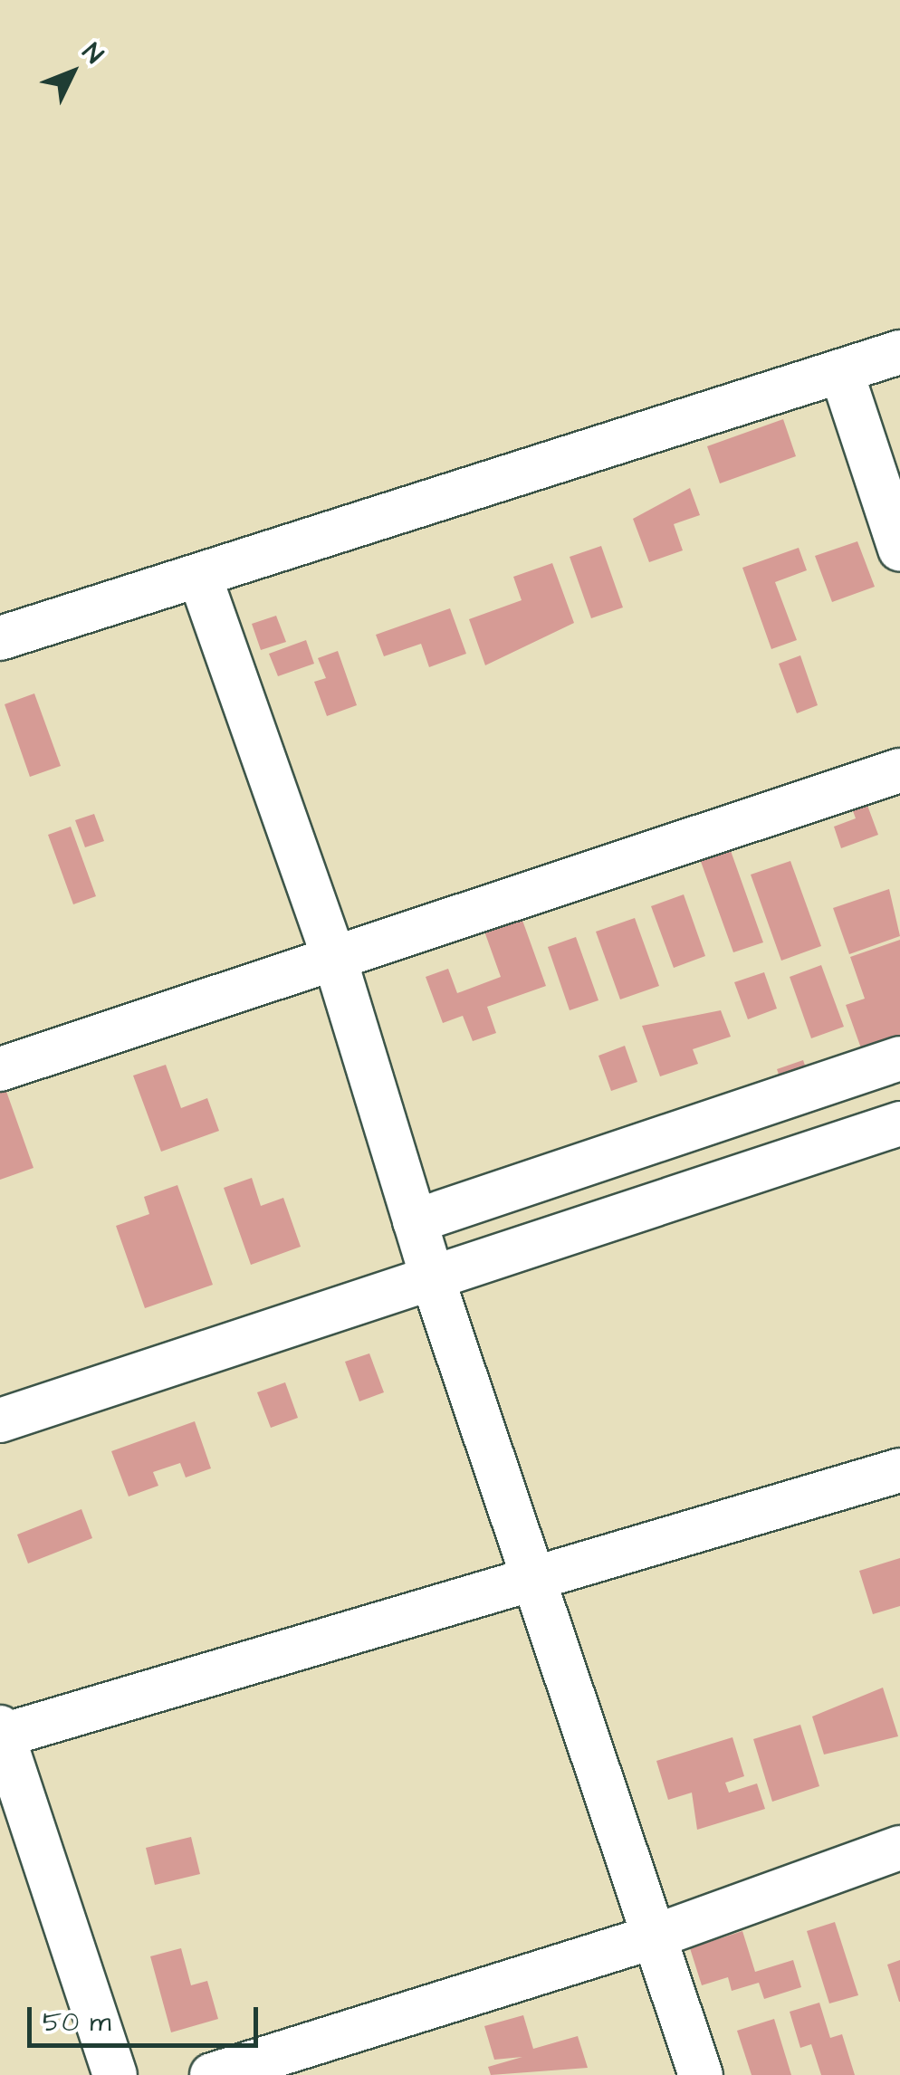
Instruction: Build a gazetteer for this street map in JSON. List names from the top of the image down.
{
  "scale_bar": "50 m",
  "north": "top right"
}
